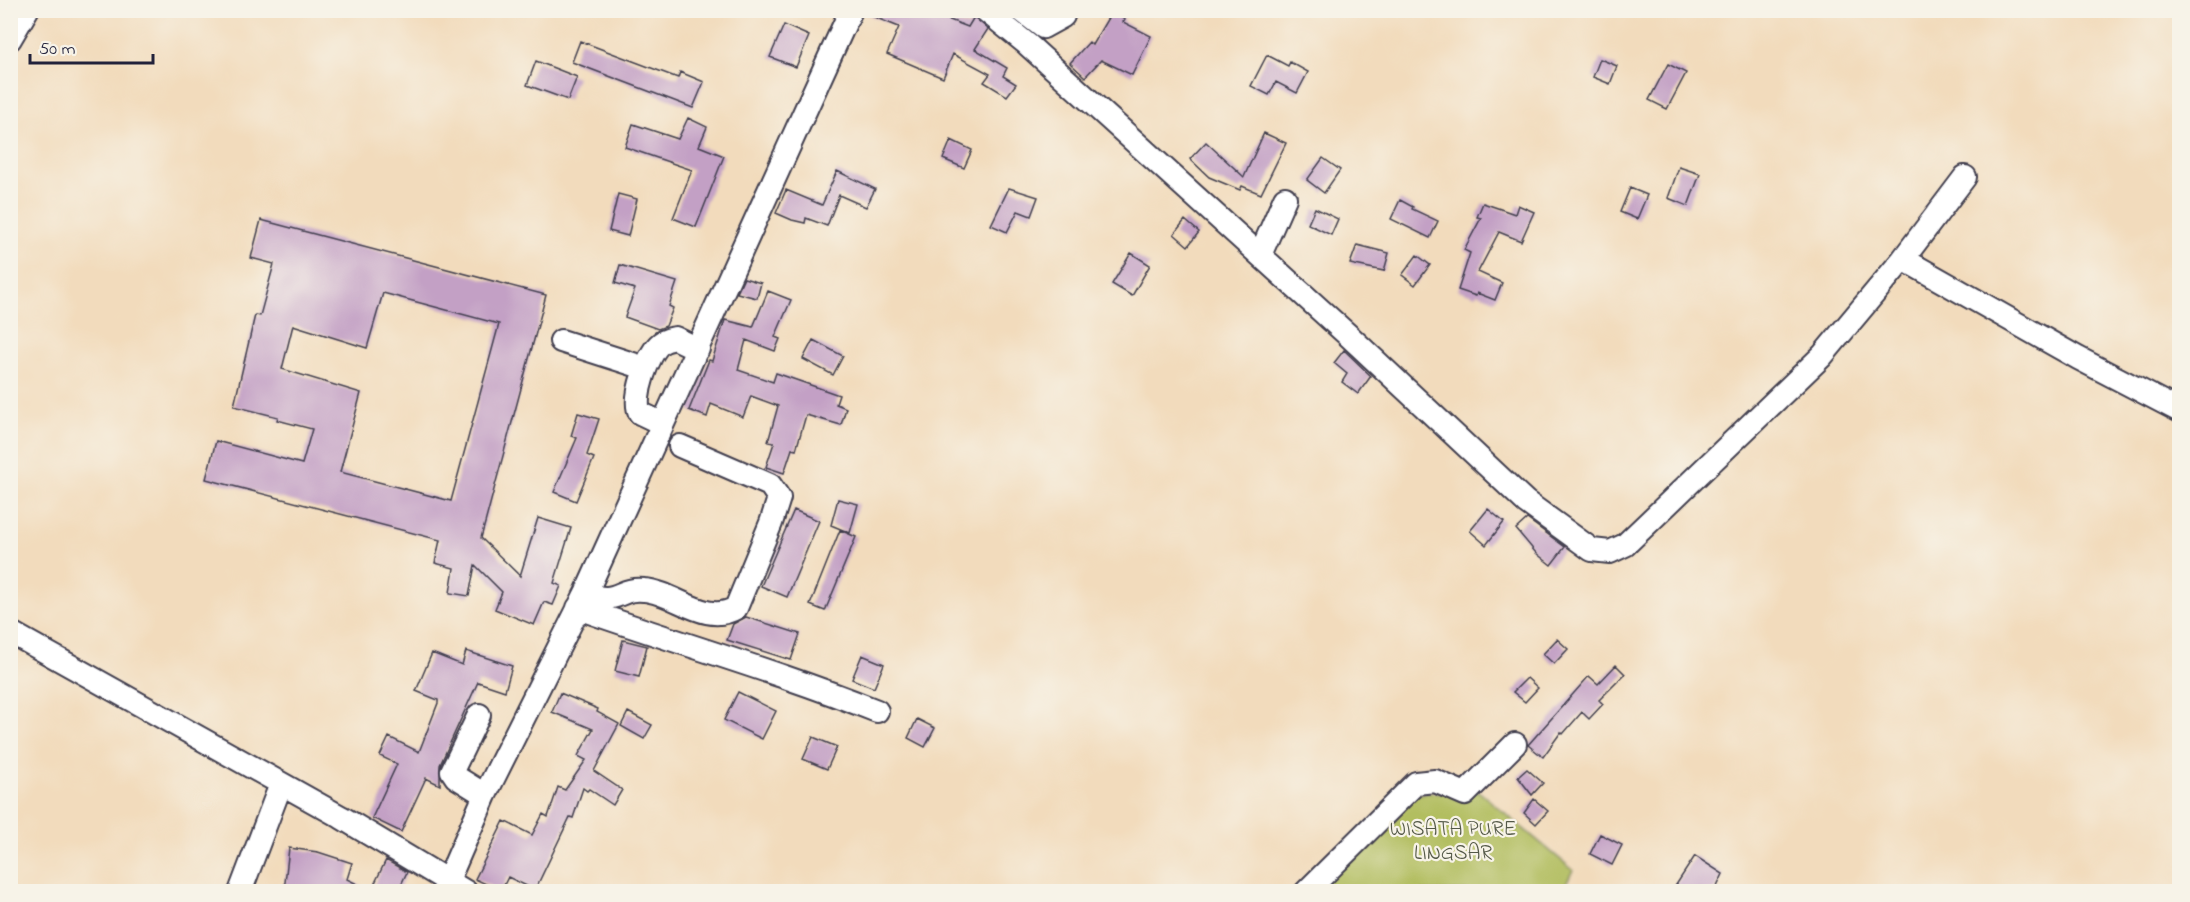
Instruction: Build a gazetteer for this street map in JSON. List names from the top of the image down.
{
  "parks": ["WISATA PURE LINGSAR"],
  "scale_bar": "50 m"
}
